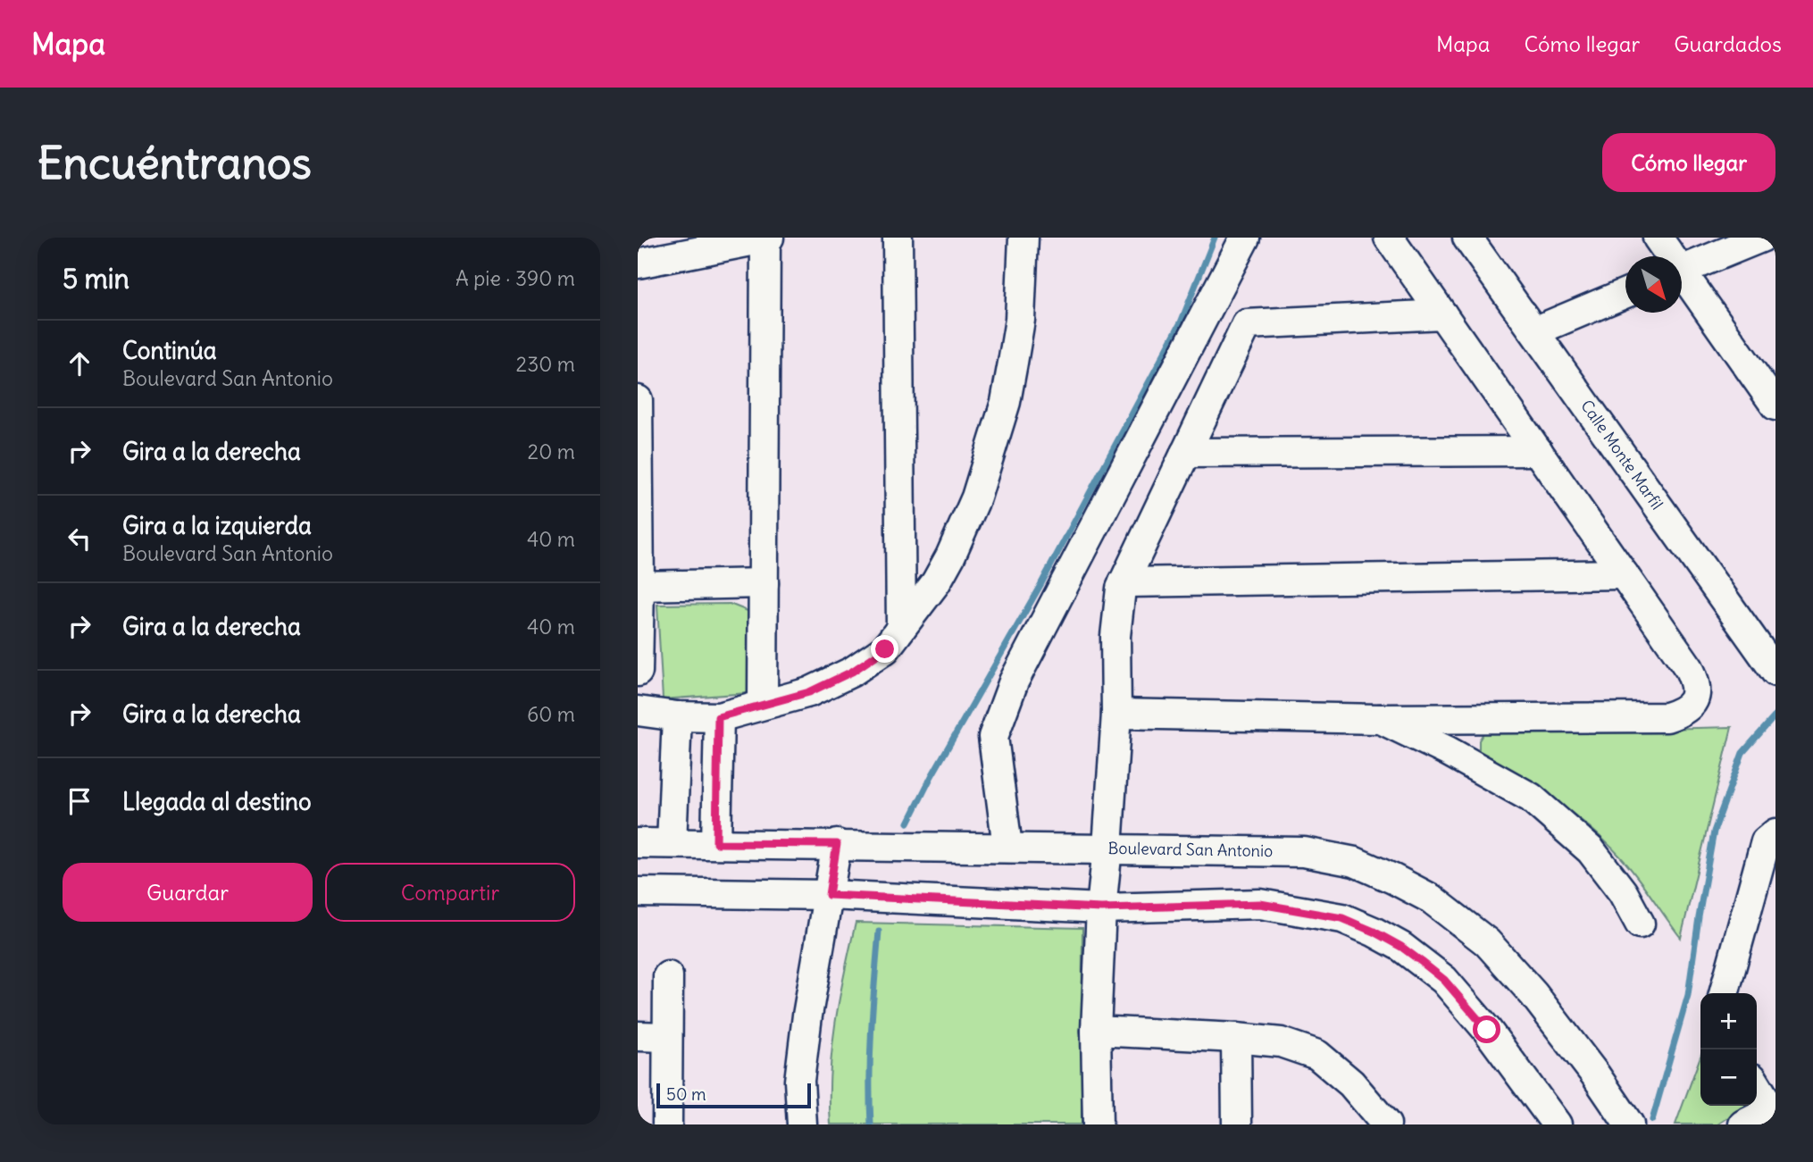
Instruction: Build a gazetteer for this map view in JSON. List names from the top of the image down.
{
  "streets": {
    "street": ["Calle Monte Marfil", "Boulevard San Antonio"]
  },
  "scale_bar": "50 m",
  "north": "bottom right",
  "page": {
    "header": "Mapa",
    "nav": ["Mapa", "Cómo llegar", "Guardados"],
    "buttons": [
      "Cómo llegar",
      ["Guardar", "Compartir"]
    ],
    "title": "Encuéntranos",
    "heading": ["5 min", "A pie · 390 m"],
    "list": [
      ["Continúa", "Boulevard San Antonio", "230 m"],
      ["Gira a la derecha", "20 m"],
      ["Gira a la izquierda", "Boulevard San Antonio", "40 m"],
      ["Gira a la derecha", "40 m"],
      ["Gira a la derecha", "60 m"],
      "Llegada al destino"
    ],
    "map_buttons": ["+", "−"],
    "scale": "50 m"
  }
}
